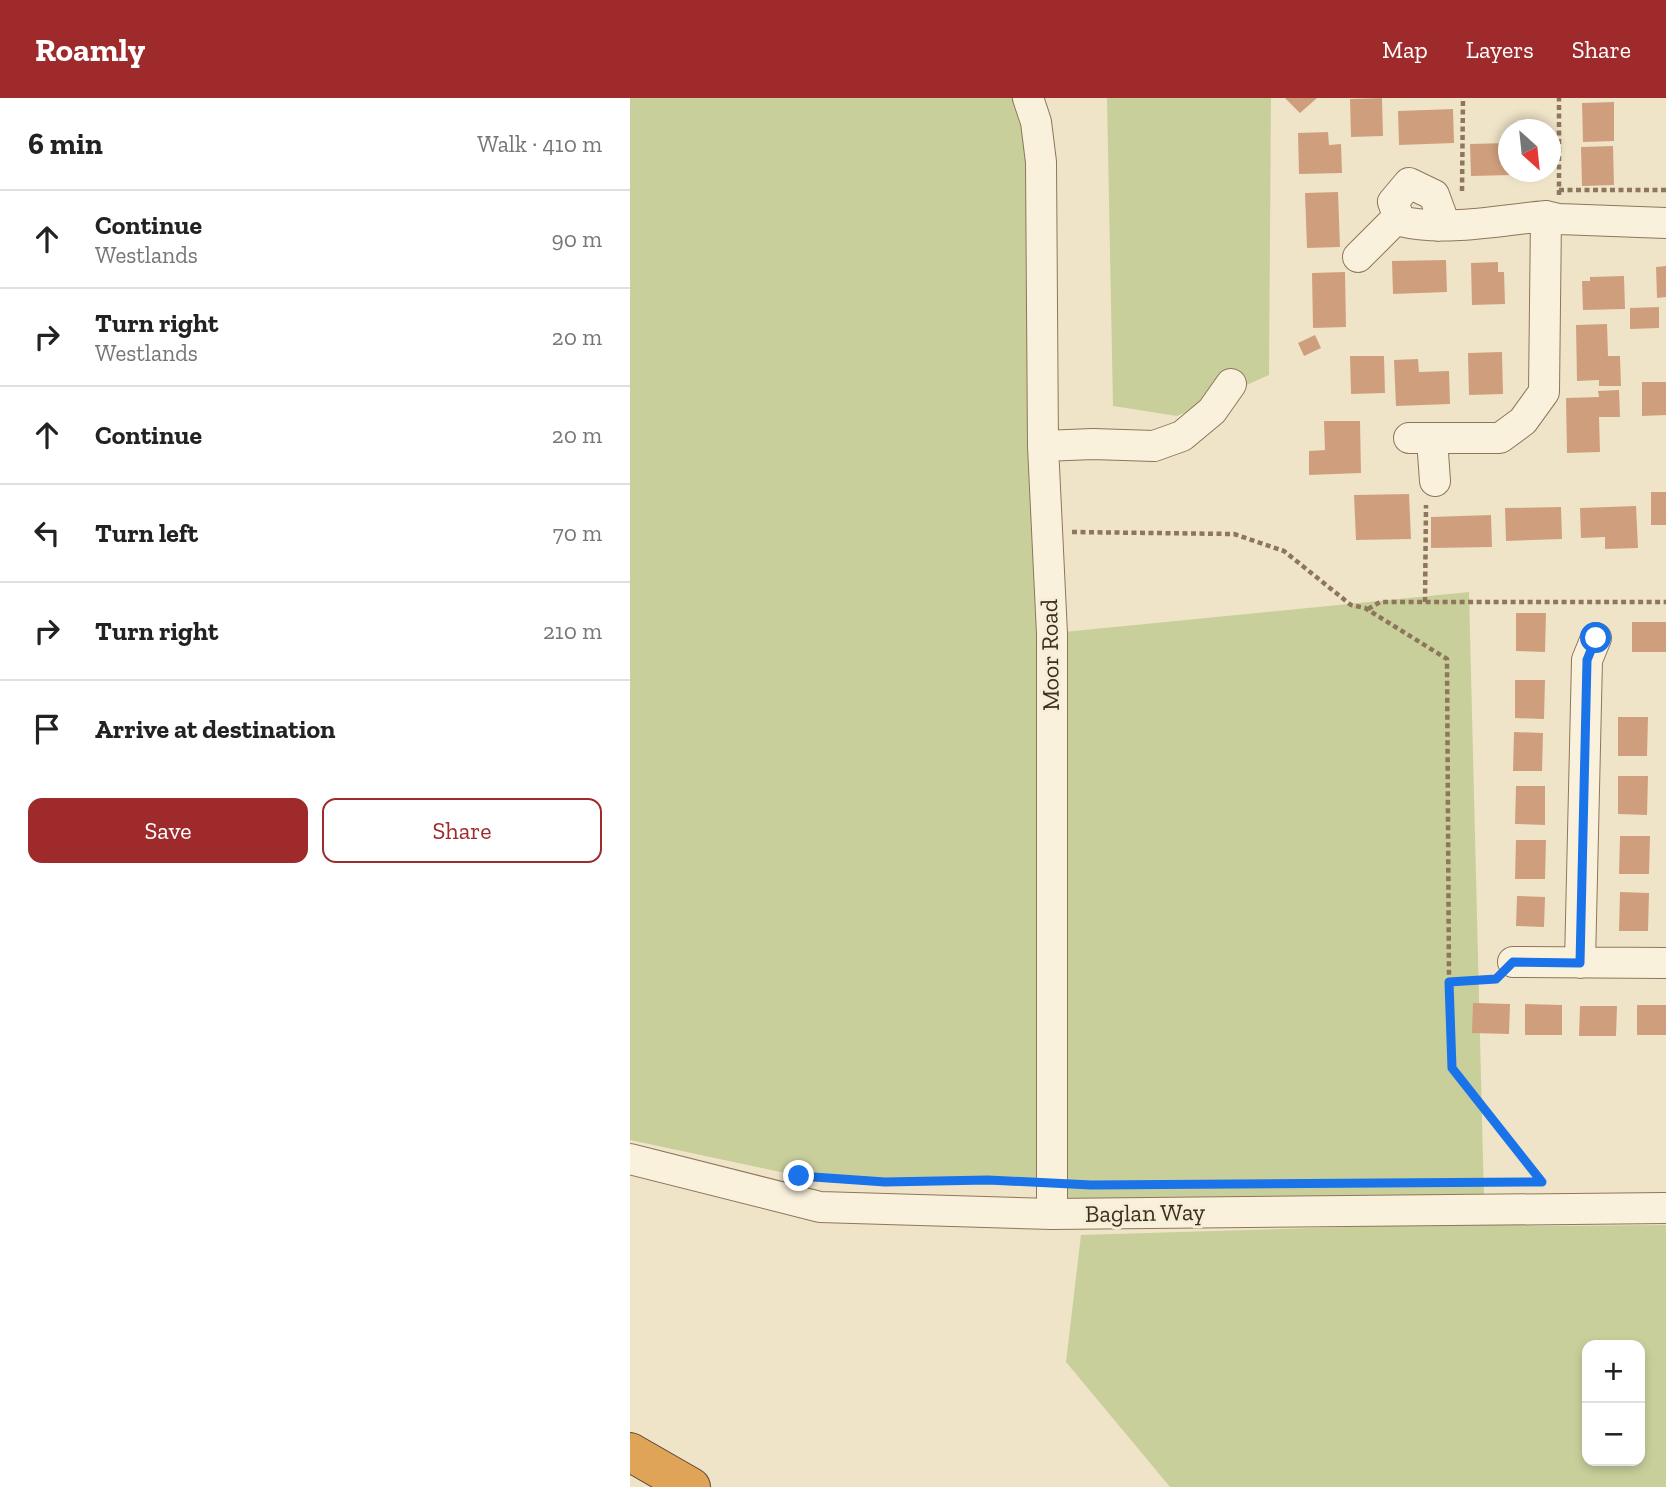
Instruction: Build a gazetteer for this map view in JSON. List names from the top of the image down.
{
  "streets": {
    "street": ["Moor Road", "Baglan Way"]
  },
  "crossings": [
    ["Moor Road", "Baglan Way"]
  ],
  "north": "bottom right",
  "page": {
    "header": "Roamly",
    "nav": ["Map", "Layers", "Share"],
    "heading": ["6 min", "Walk · 410 m"],
    "list": [
      ["Continue", "Westlands", "90 m"],
      ["Turn right", "Westlands", "20 m"],
      ["Continue", "20 m"],
      ["Turn left", "70 m"],
      ["Turn right", "210 m"],
      "Arrive at destination"
    ],
    "buttons": ["Save", "Share"],
    "map_buttons": ["+", "−"]
  }
}
